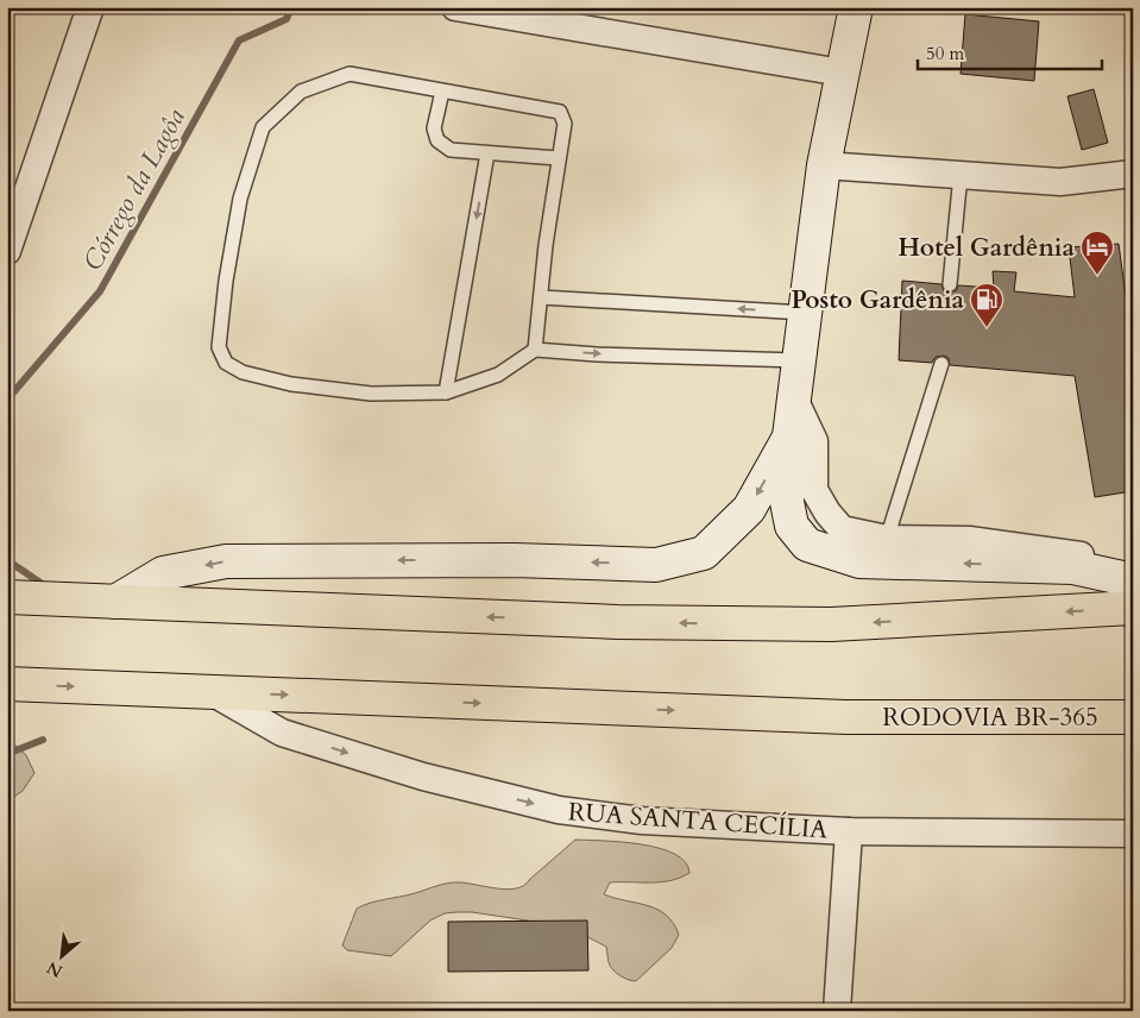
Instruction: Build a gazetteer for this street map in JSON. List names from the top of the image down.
{
  "streets": {
    "main road": ["RODOVIA BR-365"],
    "street": ["RUA SANTA CECÍLIA"]
  },
  "crossings": [
    ["RODOVIA BR-365", "RUA SANTA CECÍLIA"]
  ],
  "one_way": ["RUA SANTA CECÍLIA"],
  "water": ["Córrego da Lagôa"],
  "places": {
    "hotel": ["Hotel Gardênia"],
    "fuel station": ["Posto Gardênia"]
  },
  "scale_bar": "50 m",
  "north": "bottom left"
}
